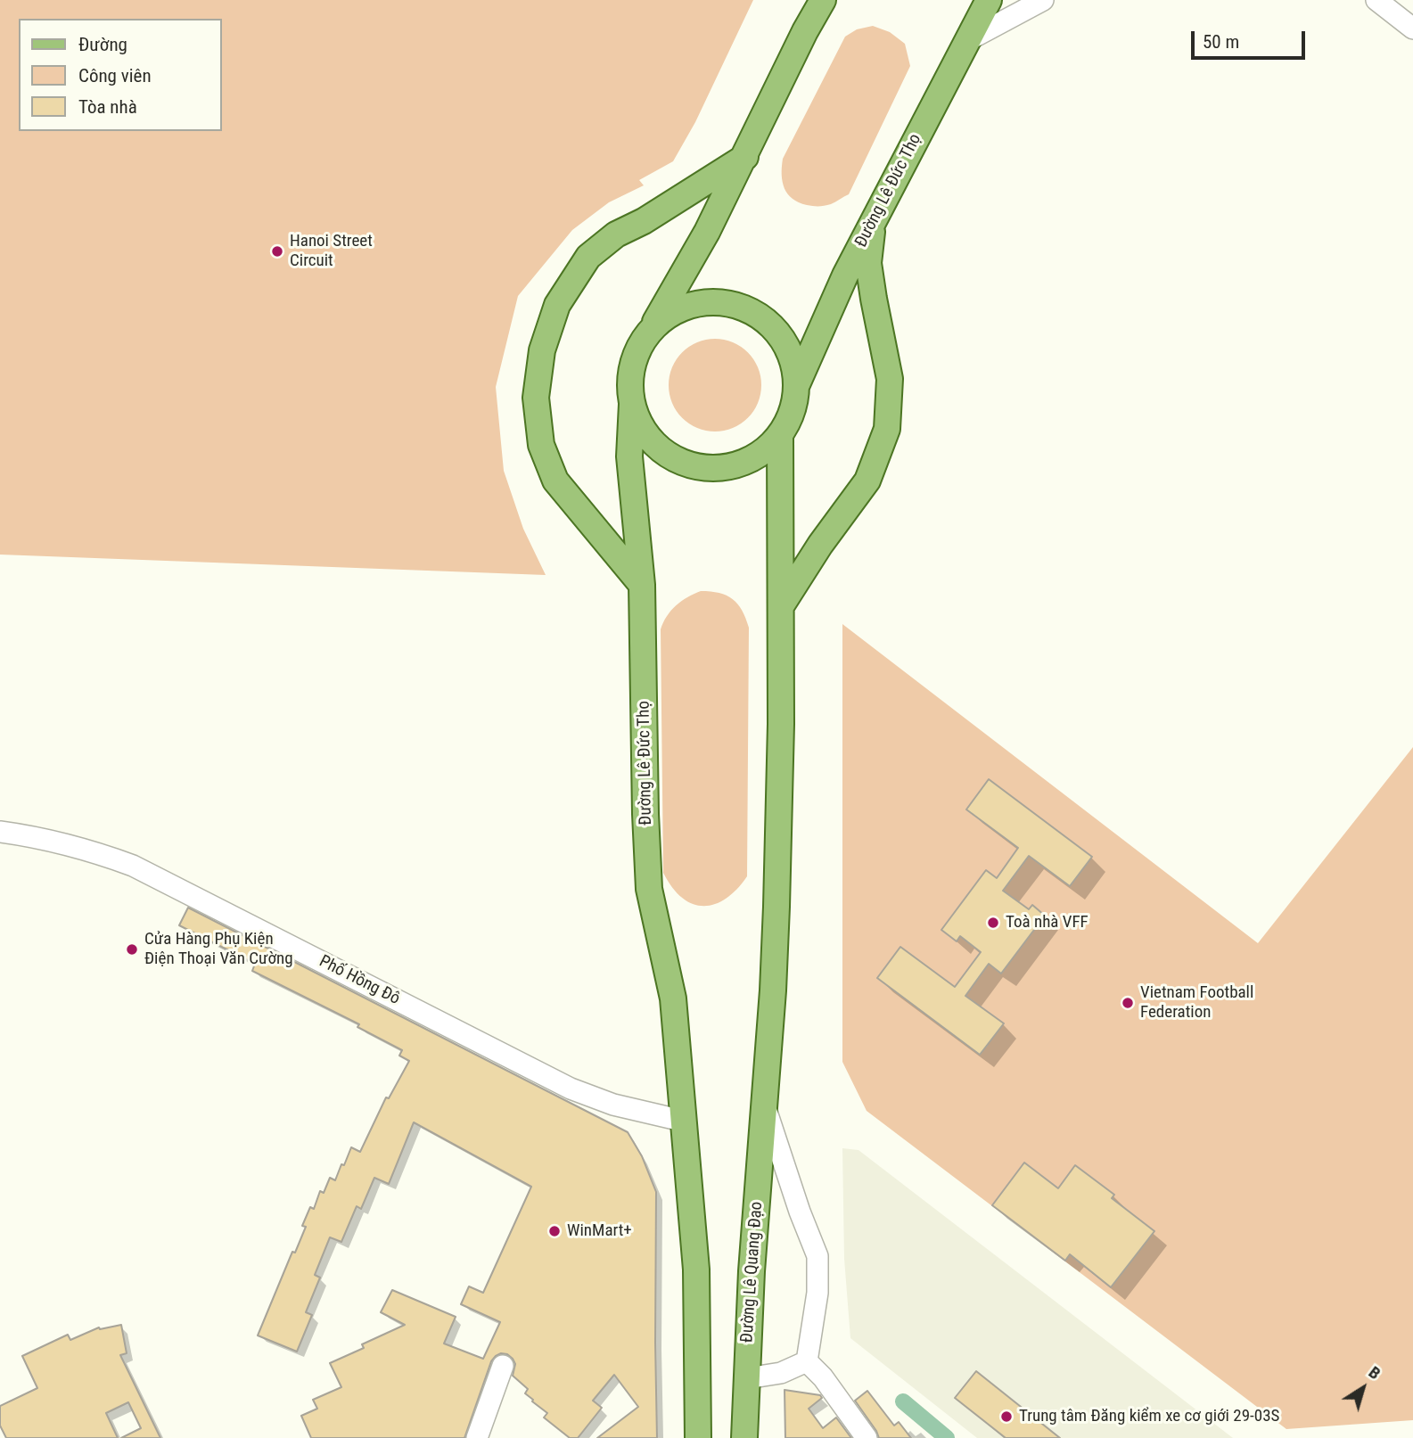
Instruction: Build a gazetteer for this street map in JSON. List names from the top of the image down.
{
  "streets": {
    "main road": ["Đường Lê Đức Thọ", "Đường Lê Quang Đạo"],
    "street": ["Phố Hồng Đô"]
  },
  "crossings": [
    ["Đường Lê Đức Thọ", "Phố Hồng Đô"]
  ],
  "places": [
    "Hanoi Street Circuit",
    "Toà nhà VFF",
    "Cửa Hàng Phụ Kiện Điện Thoại Văn Cường",
    "Vietnam Football Federation",
    "WinMart+",
    "Trung tâm Đăng kiểm xe cơ giới 29-03S"
  ],
  "legend": ["Đường", "Công viên", "Tòa nhà"],
  "scale_bar": "50 m",
  "north": "top right"
}
